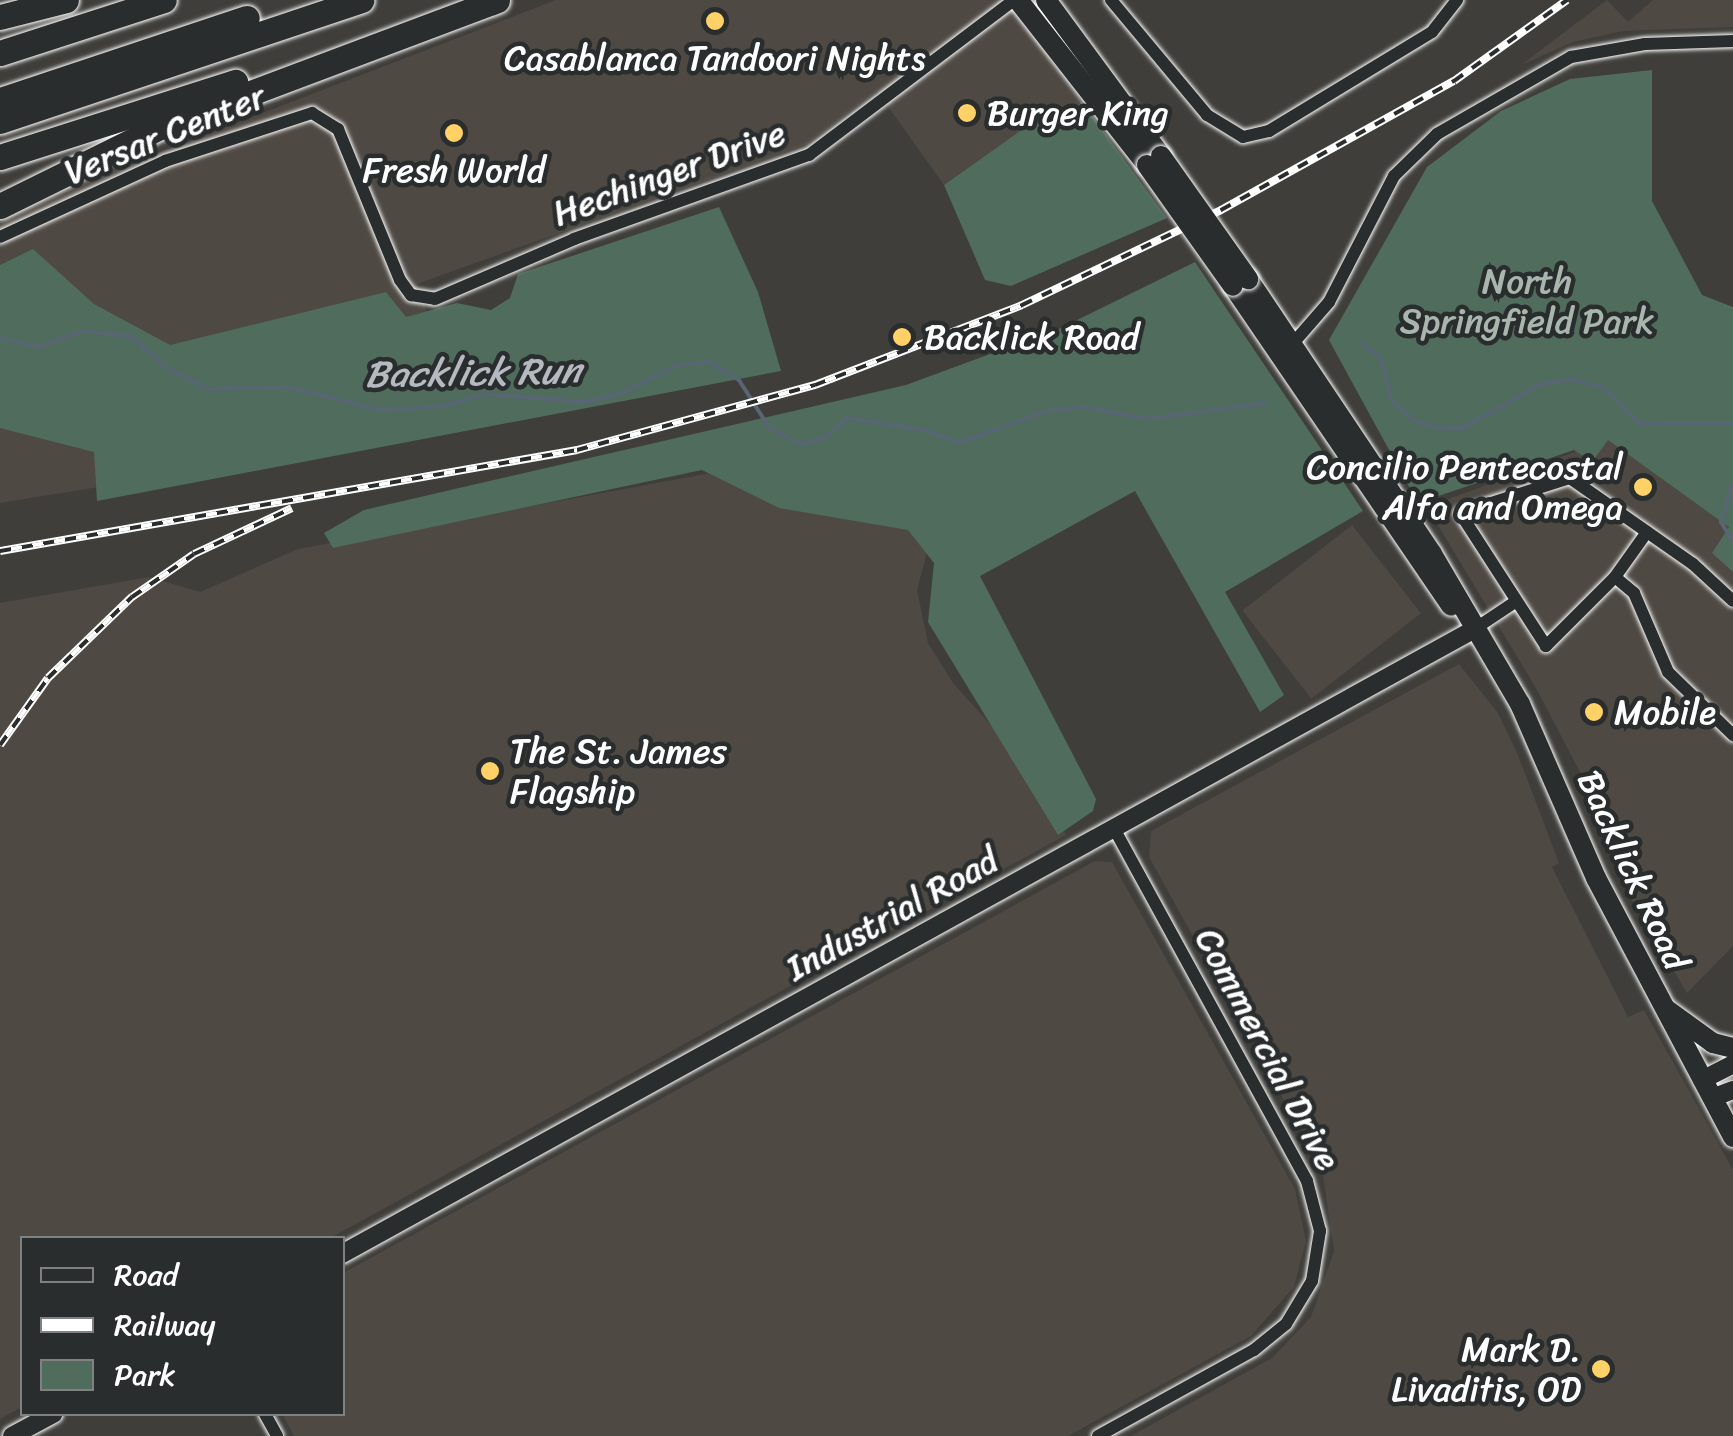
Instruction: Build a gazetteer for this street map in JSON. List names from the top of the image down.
{
  "streets": {
    "main road": ["Backlick Road"],
    "street": [
      "Versar Center",
      "Hechinger Drive",
      "Industrial Road",
      "Commercial Drive"
    ]
  },
  "crossings": [
    ["Versar Center", "Hechinger Drive"],
    ["Hechinger Drive", "Backlick Road"],
    ["Backlick Road", "Industrial Road"],
    ["Industrial Road", "Commercial Drive"]
  ],
  "water": ["Backlick Run"],
  "parks": ["North Springfield Park"],
  "places": [
    "Casablanca Tandoori Nights",
    "Burger King",
    "Fresh World",
    "Backlick Road",
    "Concilio Pentecostal Alfa and Omega",
    "Mobile",
    "The St. James Flagship",
    "Mark D. Livaditis, OD"
  ],
  "legend": ["Road", "Railway", "Park"]
}
